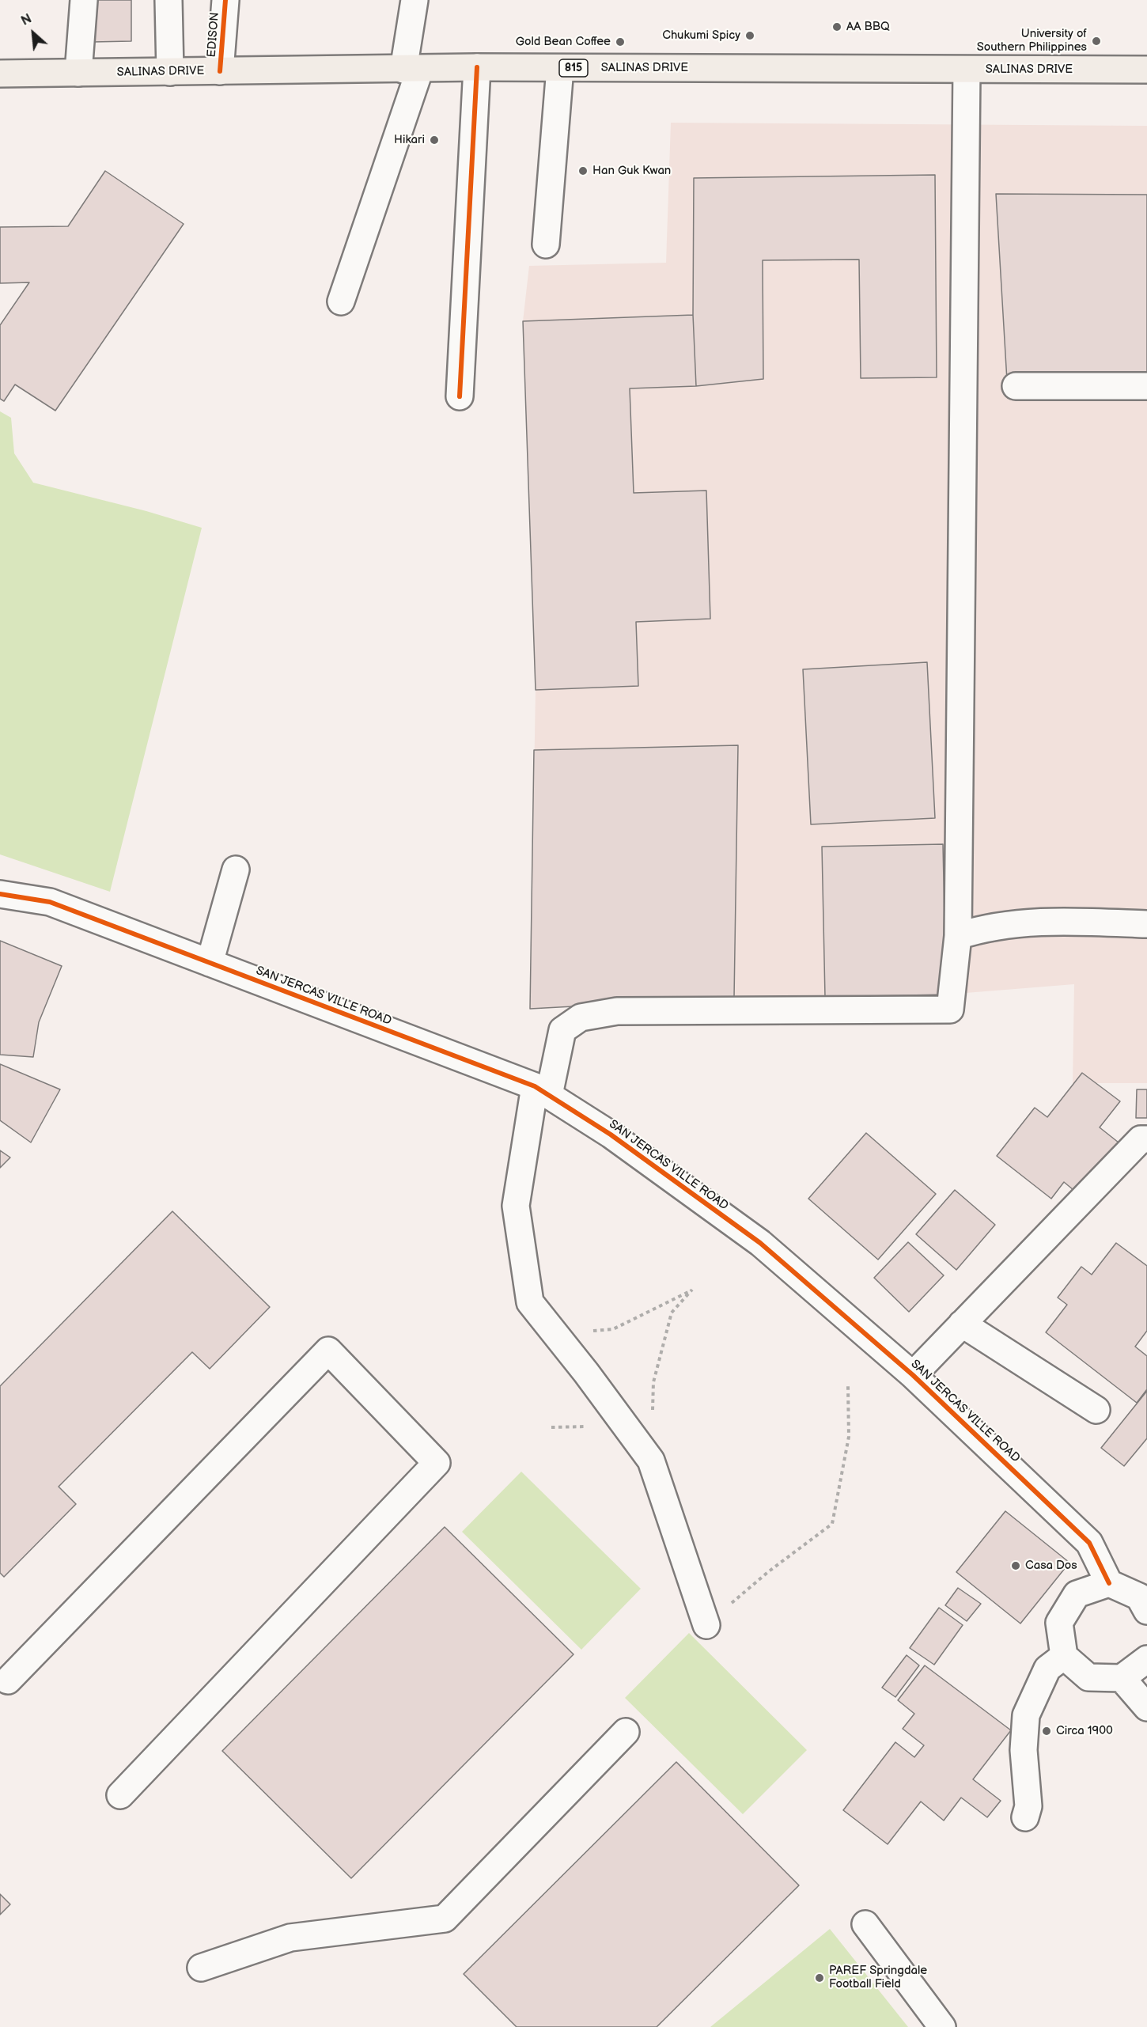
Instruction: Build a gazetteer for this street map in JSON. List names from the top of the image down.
{
  "streets": {
    "main road": ["815", "SALINAS DRIVE"],
    "street": ["EDISON", "SAN JERCAS VILLE ROAD"]
  },
  "crossings": [
    ["EDISON", "SALINAS DRIVE"]
  ],
  "places": [
    "AA BBQ",
    "Chukumi Spicy",
    "University of Southern Philippines",
    "Gold Bean Coffee",
    "Hikari",
    "Han Guk Kwan",
    "Casa Dos",
    "Circa 1900",
    "PAREF Springdale Football Field"
  ],
  "north": "top left"
}
